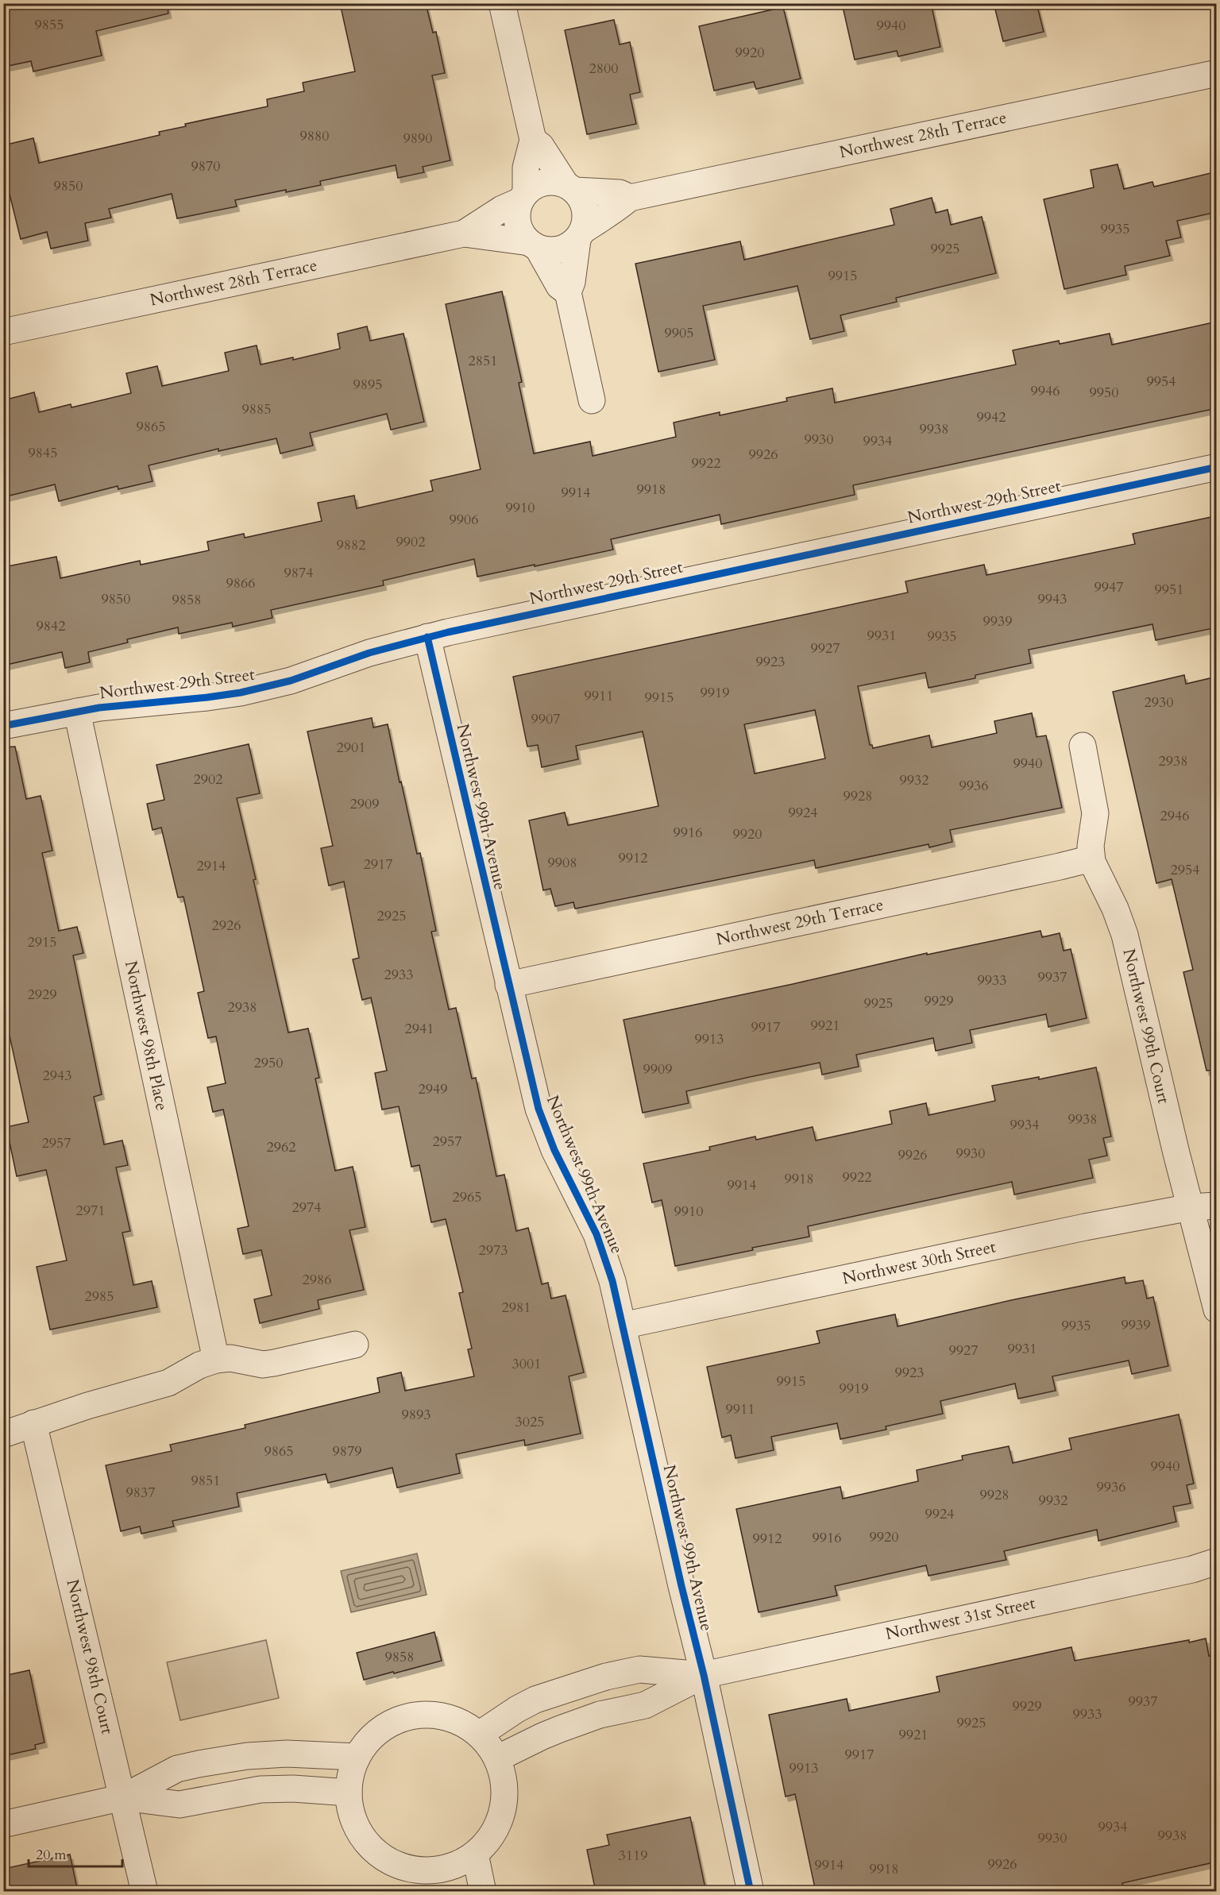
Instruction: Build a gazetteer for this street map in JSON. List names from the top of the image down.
{
  "streets": {
    "street": [
      "Northwest 28th Terrace",
      "Northwest 29th Street",
      "Northwest 99th Avenue",
      "Northwest 29th Terrace",
      "Northwest 99th Court",
      "Northwest 98th Place",
      "Northwest 30th Street",
      "Northwest 31st Street",
      "Northwest 98th Court"
    ]
  },
  "crossings": [
    ["Northwest 29th Street", "Northwest 99th Avenue"],
    ["Northwest 29th Street", "Northwest 98th Place"],
    ["Northwest 99th Avenue", "Northwest 29th Terrace"],
    ["Northwest 99th Avenue", "Northwest 30th Street"],
    ["Northwest 99th Avenue", "Northwest 31st Street"],
    ["Northwest 29th Terrace", "Northwest 99th Court"],
    ["Northwest 99th Court", "Northwest 30th Street"]
  ],
  "house_numbers": [
    "9855",
    "9940",
    "9920",
    "2800",
    "9880",
    "9890",
    "9870",
    "9850",
    "9935",
    "9925",
    "9915",
    "9905",
    "2851",
    "9954",
    "9895",
    "9946",
    "9950",
    "9885",
    "9942",
    "9865",
    "9938",
    "9930",
    "9934",
    "9845",
    "9926",
    "9922",
    "9918",
    "9914",
    "9910",
    "9906",
    "9902",
    "9882",
    "9874",
    "9866",
    "9947",
    "9951",
    "9850",
    "9943",
    "9858",
    "9939",
    "9842",
    "9931",
    "9935",
    "9927",
    "9923",
    "9919",
    "9911",
    "9915",
    "2930",
    "9907",
    "2901",
    "2938",
    "9940",
    "2902",
    "9932",
    "9936",
    "9928",
    "2909",
    "9924",
    "2946",
    "9916",
    "9920",
    "9912",
    "9908",
    "2917",
    "2914",
    "2954",
    "2925",
    "2926",
    "2915",
    "2933",
    "9937",
    "9933",
    "2929",
    "9929",
    "9925",
    "2938",
    "9921",
    "9917",
    "2941",
    "9913",
    "2950",
    "9909",
    "2943",
    "2949",
    "9938",
    "9934",
    "2957",
    "2957",
    "2962",
    "9930",
    "9926",
    "9922",
    "9918",
    "9914",
    "2965",
    "2974",
    "2971",
    "9910",
    "2973",
    "2986",
    "2985",
    "2981",
    "9939",
    "9935",
    "9931",
    "9927",
    "3001",
    "9923",
    "9915",
    "9919",
    "9911",
    "9893",
    "3025",
    "9865",
    "9879",
    "9940",
    "9851",
    "9936",
    "9837",
    "9928",
    "9932",
    "9924",
    "9920",
    "9916",
    "9912",
    "9858",
    "9937",
    "9929",
    "9933",
    "9925",
    "9921",
    "9917",
    "9913",
    "9934",
    "9938",
    "9930",
    "3119",
    "9926",
    "9914",
    "9918"
  ],
  "scale_bar": "20 m"
}
